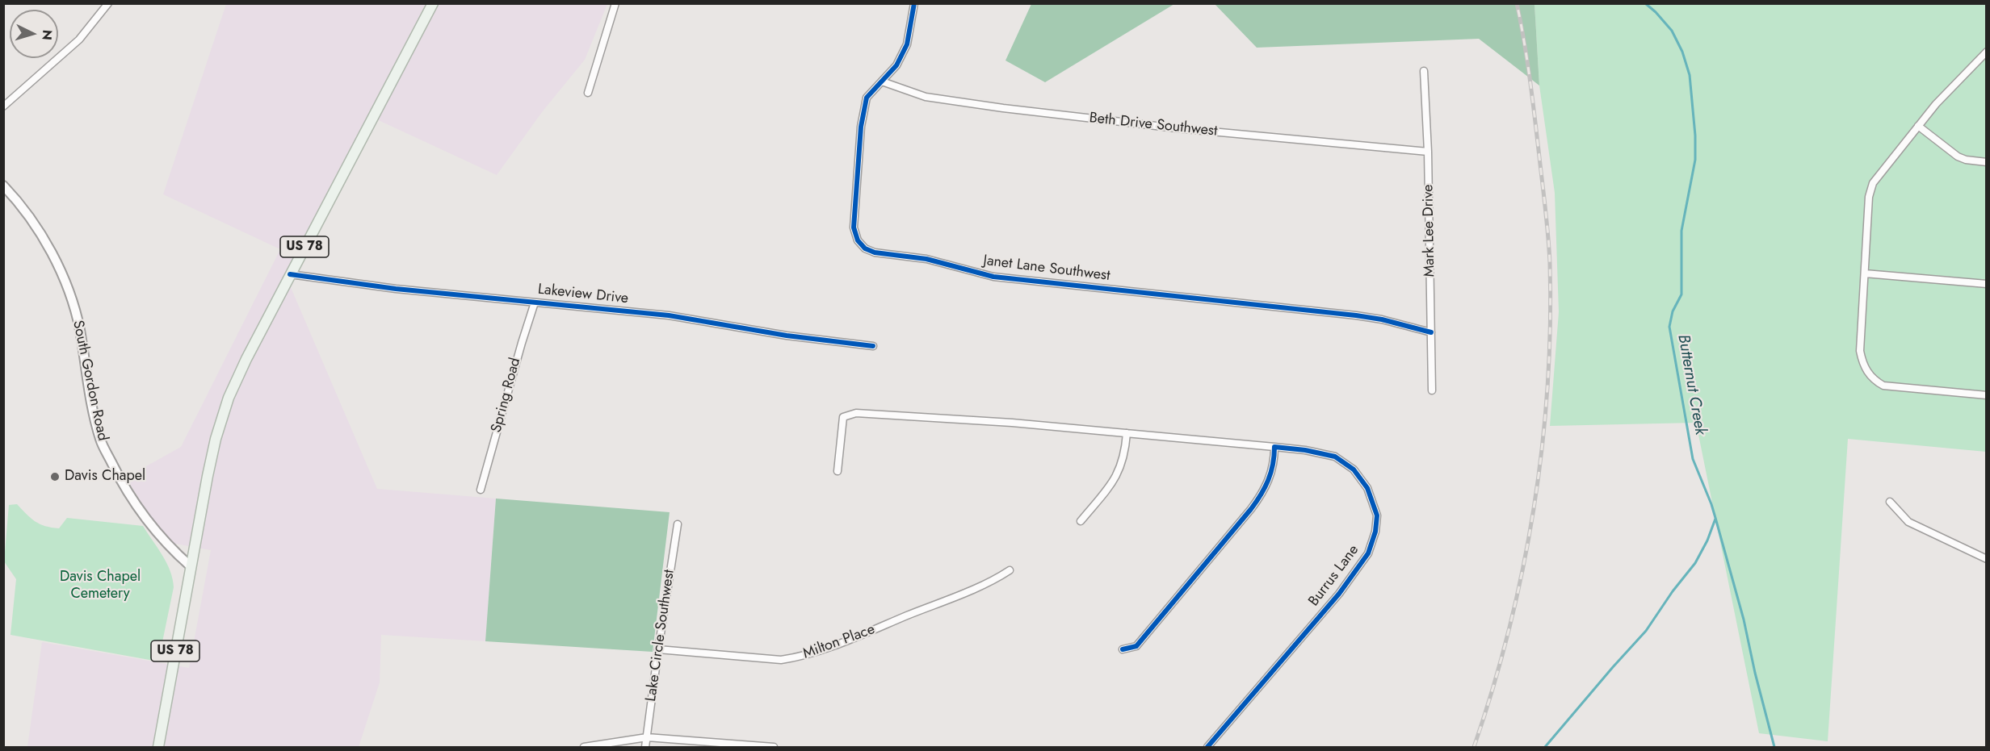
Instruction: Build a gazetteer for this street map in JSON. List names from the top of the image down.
{
  "streets": {
    "main road": ["US 78"],
    "street": [
      "Beth Drive Southwest",
      "Mark Lee Drive",
      "Janet Lane Southwest",
      "Lakeview Drive",
      "South Gordon Road",
      "Spring Road",
      "Burrus Lane",
      "Lake Circle Southwest",
      "Milton Place"
    ]
  },
  "crossings": [
    ["Beth Drive Southwest", "Mark Lee Drive"],
    ["Beth Drive Southwest", "Janet Lane Southwest"],
    ["Mark Lee Drive", "Janet Lane Southwest"],
    ["US 78", "Lakeview Drive"],
    ["US 78", "South Gordon Road"],
    ["Lakeview Drive", "Spring Road"],
    ["Lake Circle Southwest", "Milton Place"]
  ],
  "water": ["Butternut Creek"],
  "parks": ["Davis Chapel Cemetery"],
  "places": ["Davis Chapel"],
  "north": "right"
}
